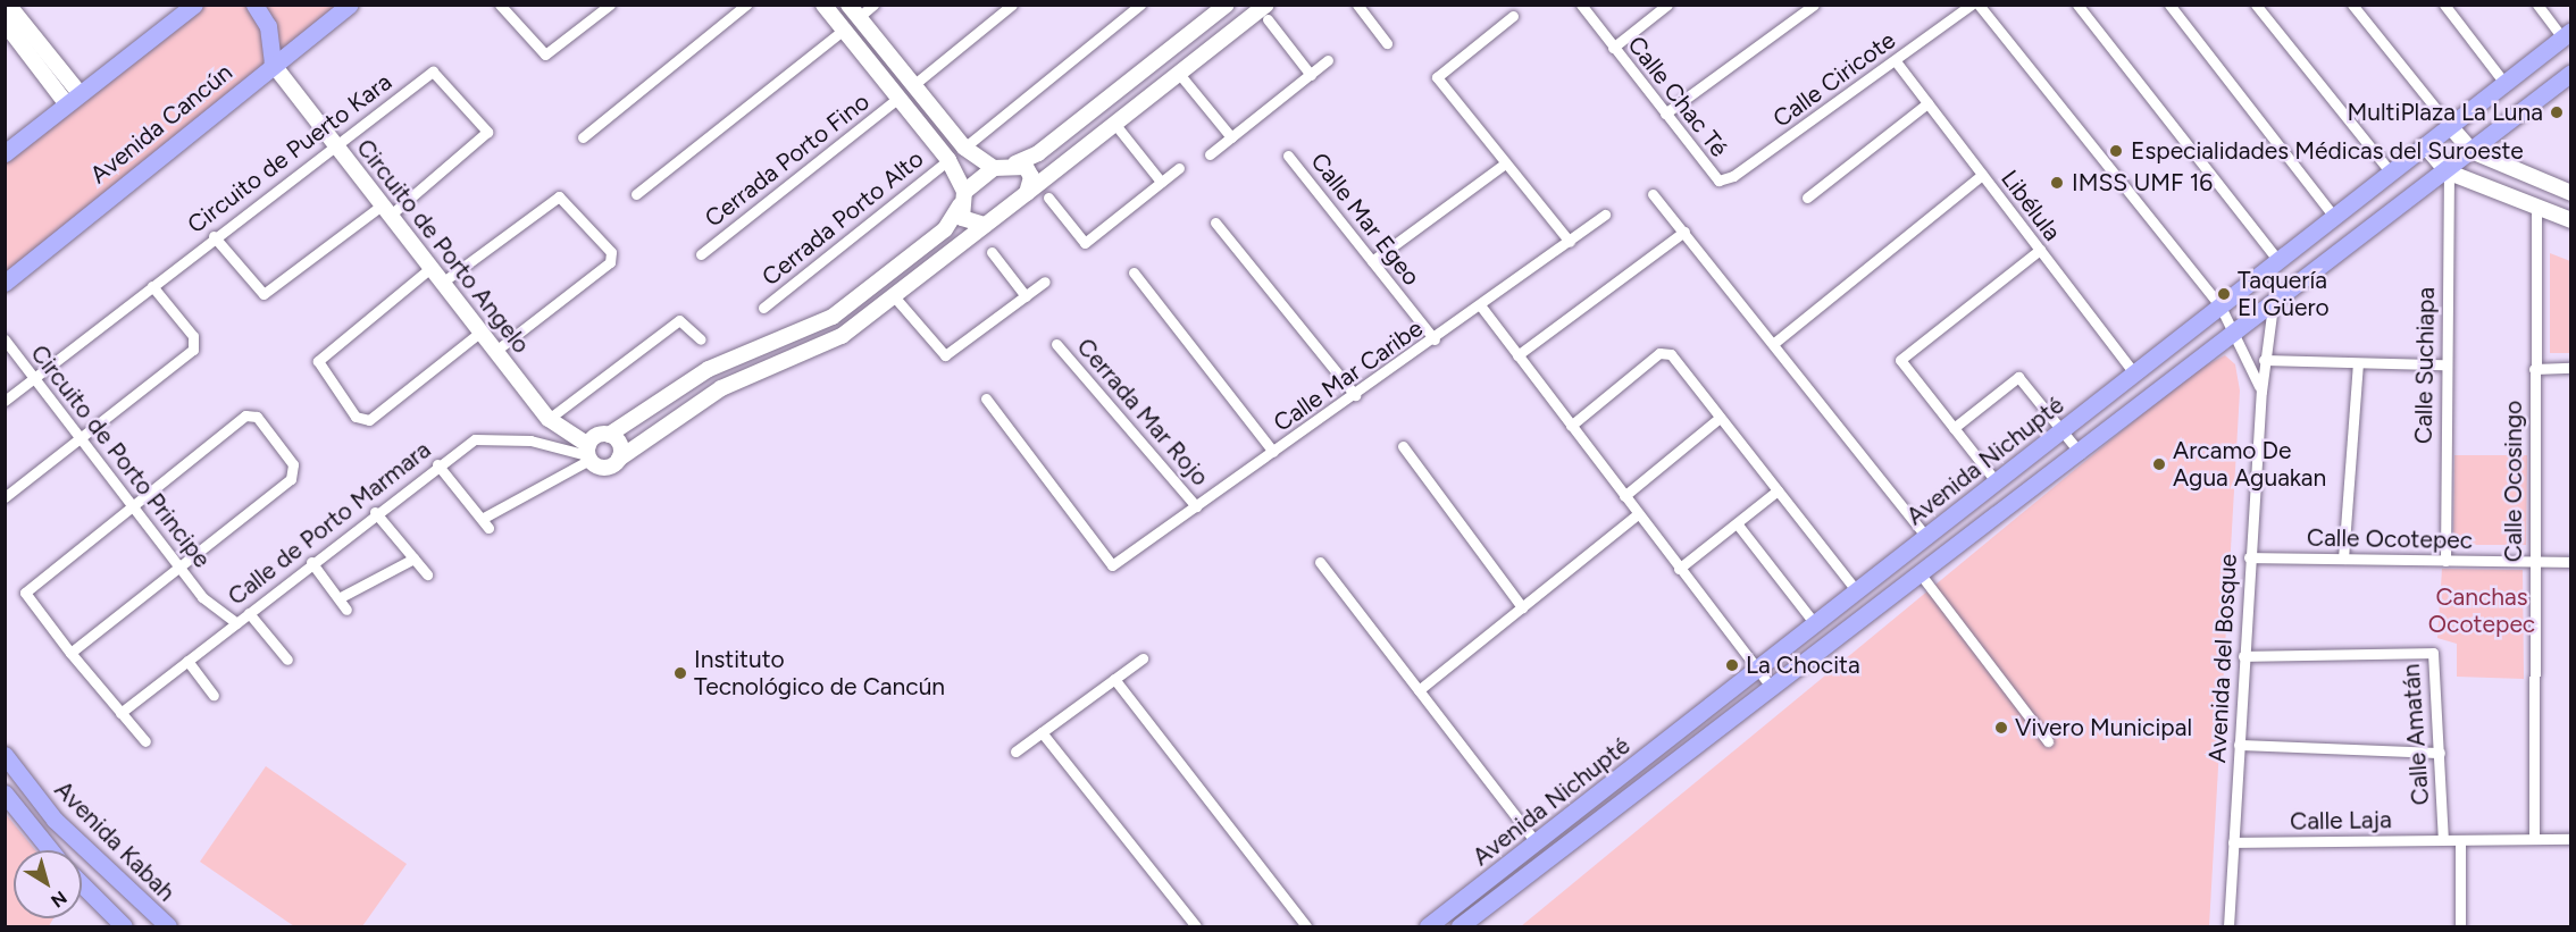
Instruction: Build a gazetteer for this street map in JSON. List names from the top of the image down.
{
  "streets": {
    "main road": ["Avenida Cancún", "Avenida Nichupté", "Avenida Kabah"],
    "street": [
      "Calle Ciricote",
      "Calle Chac Té",
      "Circuito de Puerto Kara",
      "Cerrada Porto Fino",
      "Libélula",
      "Cerrada Porto Alto",
      "Calle Mar Egeo",
      "Circuito de Porto Angelo",
      "Calle Suchiapa",
      "Calle Mar Caribe",
      "Cerrada Mar Rojo",
      "Circuito de Porto Principe",
      "Calle Ocosingo",
      "Calle de Porto Marmara",
      "Calle Ocotepec",
      "Avenida del Bosque",
      "Calle Amatán",
      "Calle Laja"
    ]
  },
  "crossings": [
    ["Calle Ciricote", "Calle Chac Té"],
    ["Calle Ciricote", "Libélula"],
    ["Avenida Cancún", "Circuito de Porto Angelo"],
    ["Circuito de Puerto Kara", "Circuito de Porto Angelo"],
    ["Circuito de Puerto Kara", "Circuito de Porto Principe"],
    ["Libélula", "Avenida Nichupté"],
    ["Calle Mar Egeo", "Calle Mar Caribe"],
    ["Circuito de Porto Angelo", "Calle de Porto Marmara"],
    ["Calle Suchiapa", "Avenida Nichupté"],
    ["Calle Suchiapa", "Calle Ocotepec"],
    ["Calle Mar Caribe", "Cerrada Mar Rojo"],
    ["Circuito de Porto Principe", "Calle de Porto Marmara"],
    ["Avenida Nichupté", "Avenida del Bosque"],
    ["Calle Ocosingo", "Calle Ocotepec"],
    ["Calle Ocosingo", "Calle Laja"],
    ["Calle Ocotepec", "Avenida del Bosque"],
    ["Avenida del Bosque", "Calle Amatán"],
    ["Avenida del Bosque", "Calle Laja"],
    ["Calle Amatán", "Calle Laja"]
  ],
  "parks": ["Canchas Ocotepec"],
  "places": [
    "MultiPlaza La Luna",
    "Especialidades Médicas del Suroeste",
    "IMSS UMF 16",
    "Taquería El Güero",
    "Arcamo De Agua Aguakan",
    "La Chocita",
    "Instituto Tecnológico de Cancún",
    "Vivero Municipal"
  ],
  "north": "bottom right"
}
